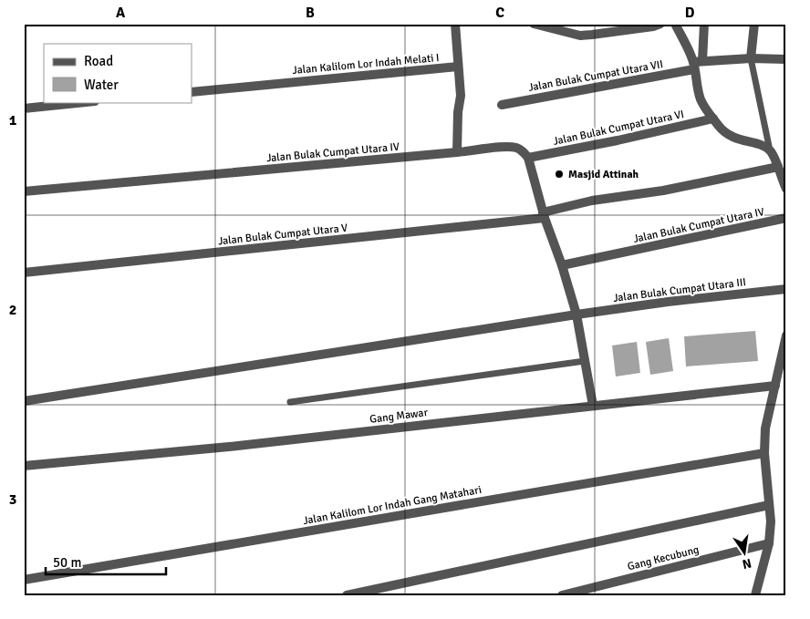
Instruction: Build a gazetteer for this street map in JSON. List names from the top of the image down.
{
  "streets": {
    "street": [
      "Jalan Kalilom Lor Indah Melati I",
      "Jalan Bulak Cumpat Utara VII",
      "Jalan Bulak Cumpat Utara VI",
      "Jalan Bulak Cumpat Utara IV",
      "Jalan Bulak Cumpat Utara V",
      "Jalan Bulak Cumpat Utara III",
      "Gang Mawar",
      "Jalan Kalilom Lor Indah Gang Matahari",
      "Gang Kecubung"
    ]
  },
  "crossings": [
    ["Jalan Bulak Cumpat Utara VI", "Jalan Bulak Cumpat Utara IV"]
  ],
  "places": ["Masjid Attinah"],
  "legend": ["Road", "Water"],
  "scale_bar": "50 m",
  "north": "bottom",
  "grid": {
    "columns": [
      "A",
      "B",
      "C",
      "D"
    ],
    "rows": ["1", "2", "3"]
  }
}
